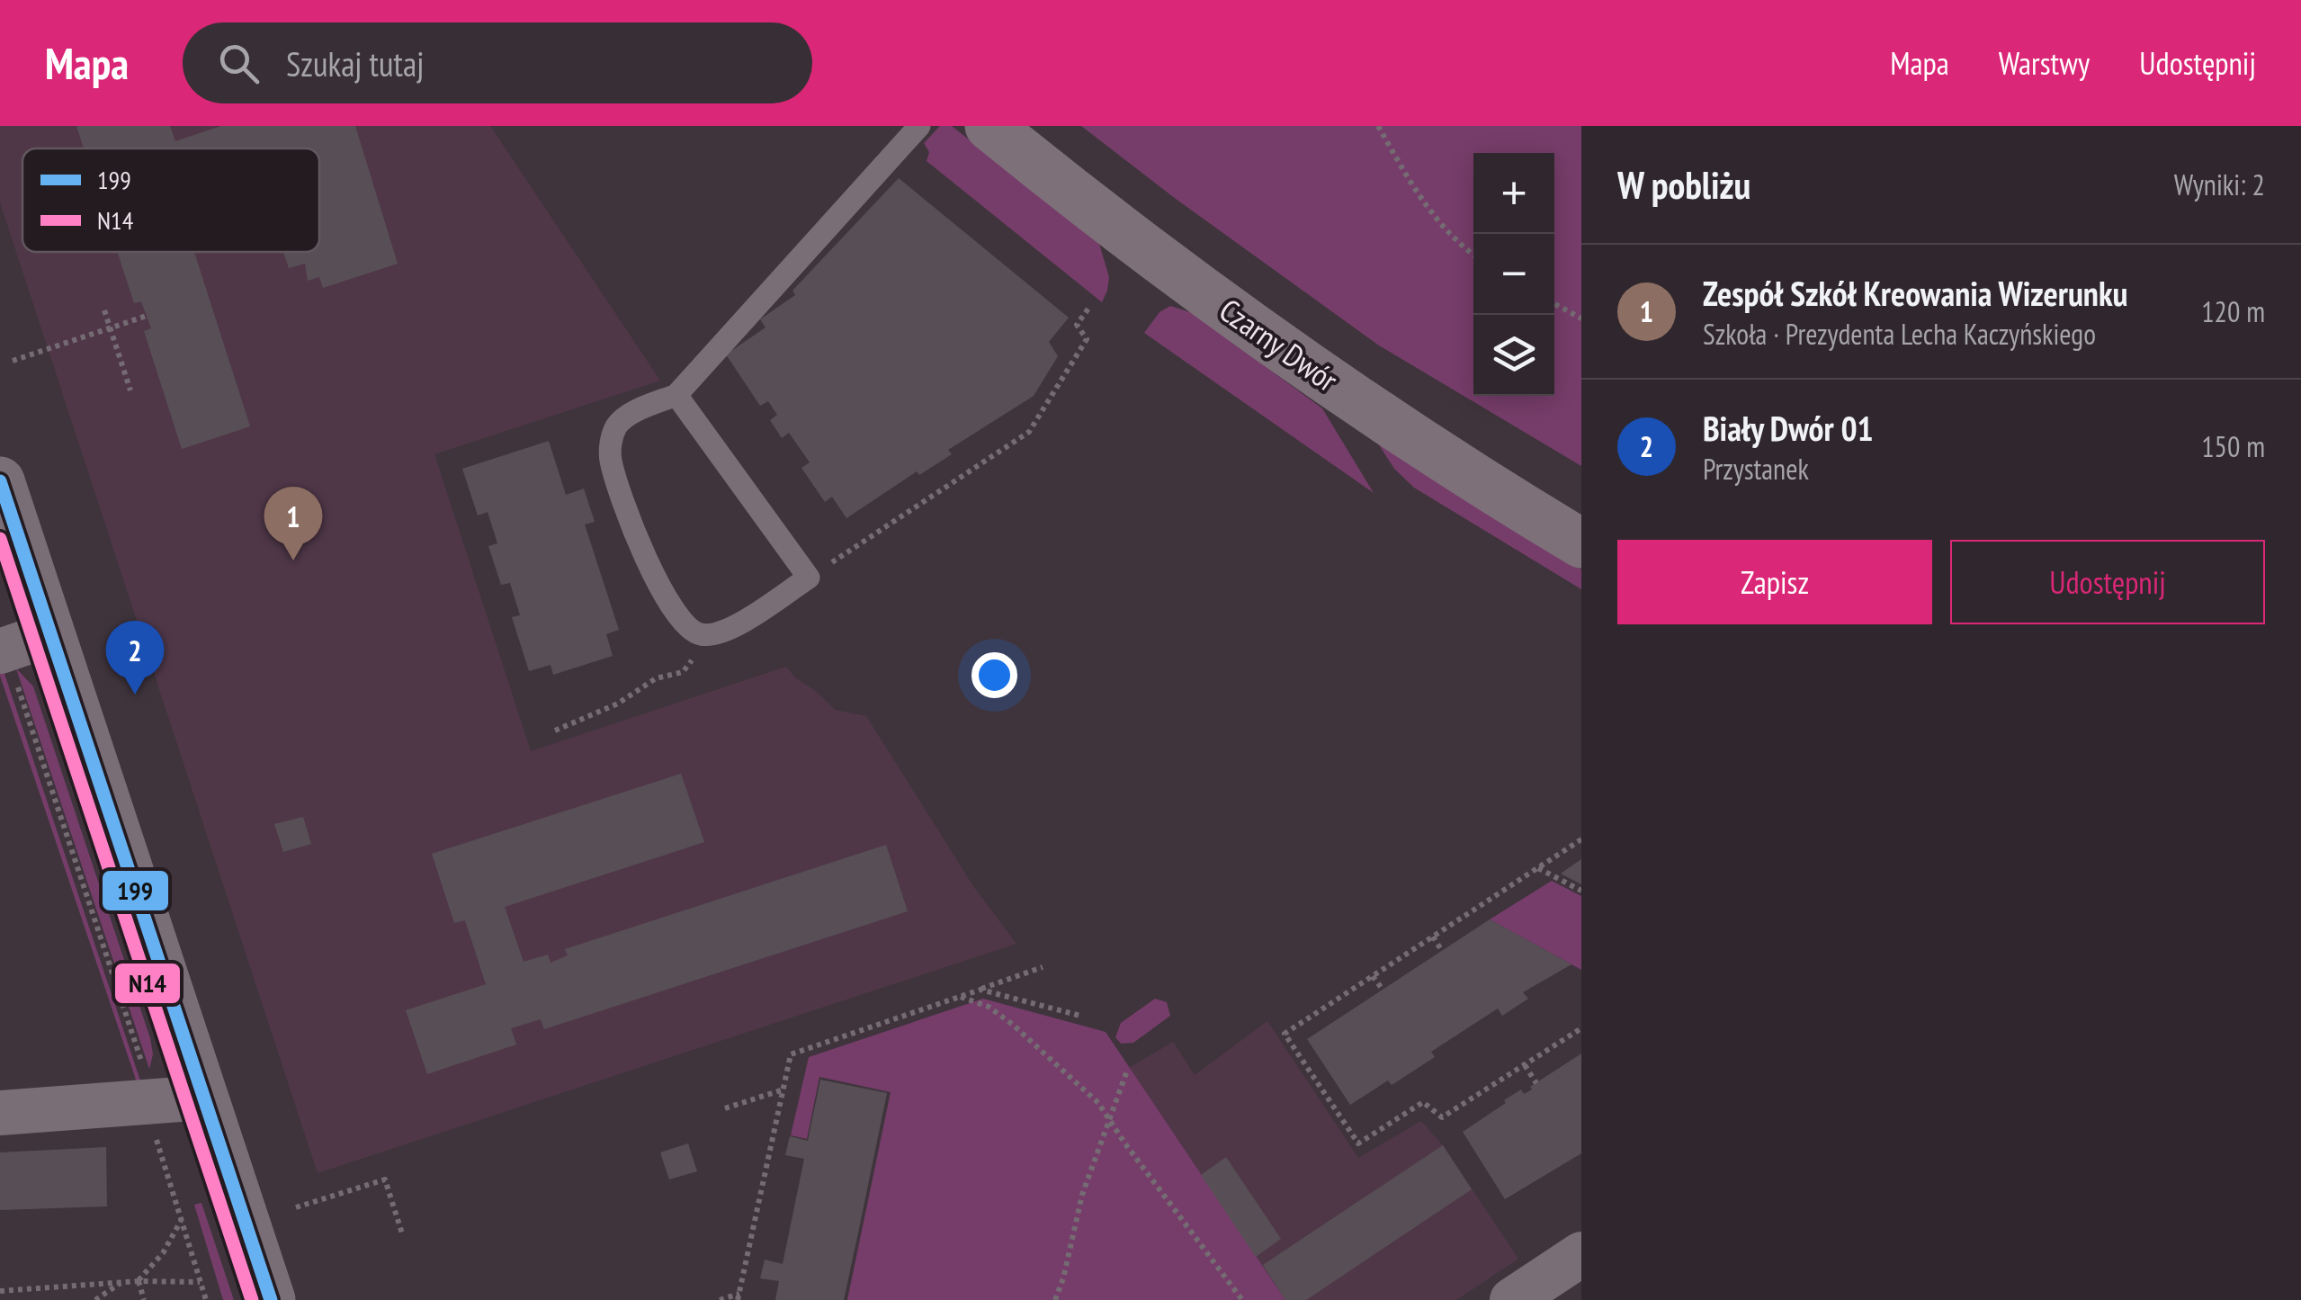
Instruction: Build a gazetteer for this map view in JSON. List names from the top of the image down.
{
  "streets": {
    "main road": ["Czarny Dwór"]
  },
  "lines": ["transit line 199", "transit line N14"],
  "legend": ["199", "N14"],
  "page": {
    "header": "Mapa",
    "search": "Szukaj tutaj",
    "nav": ["Mapa", "Warstwy", "Udostępnij"],
    "heading": ["W pobliżu", "Wyniki: 2"],
    "map_buttons": ["+", "−"],
    "list": [
      {
        "mark": "1",
        "name": "Zespół Szkół Kreowania Wizerunku",
        "note": "Szkoła · Prezydenta Lecha Kaczyńskiego",
        "value": "120 m"
      },
      {
        "mark": "2",
        "name": "Biały Dwór 01",
        "note": "Przystanek",
        "value": "150 m"
      }
    ],
    "pins": ["1", "2"],
    "buttons": ["Zapisz", "Udostępnij"]
  }
}
